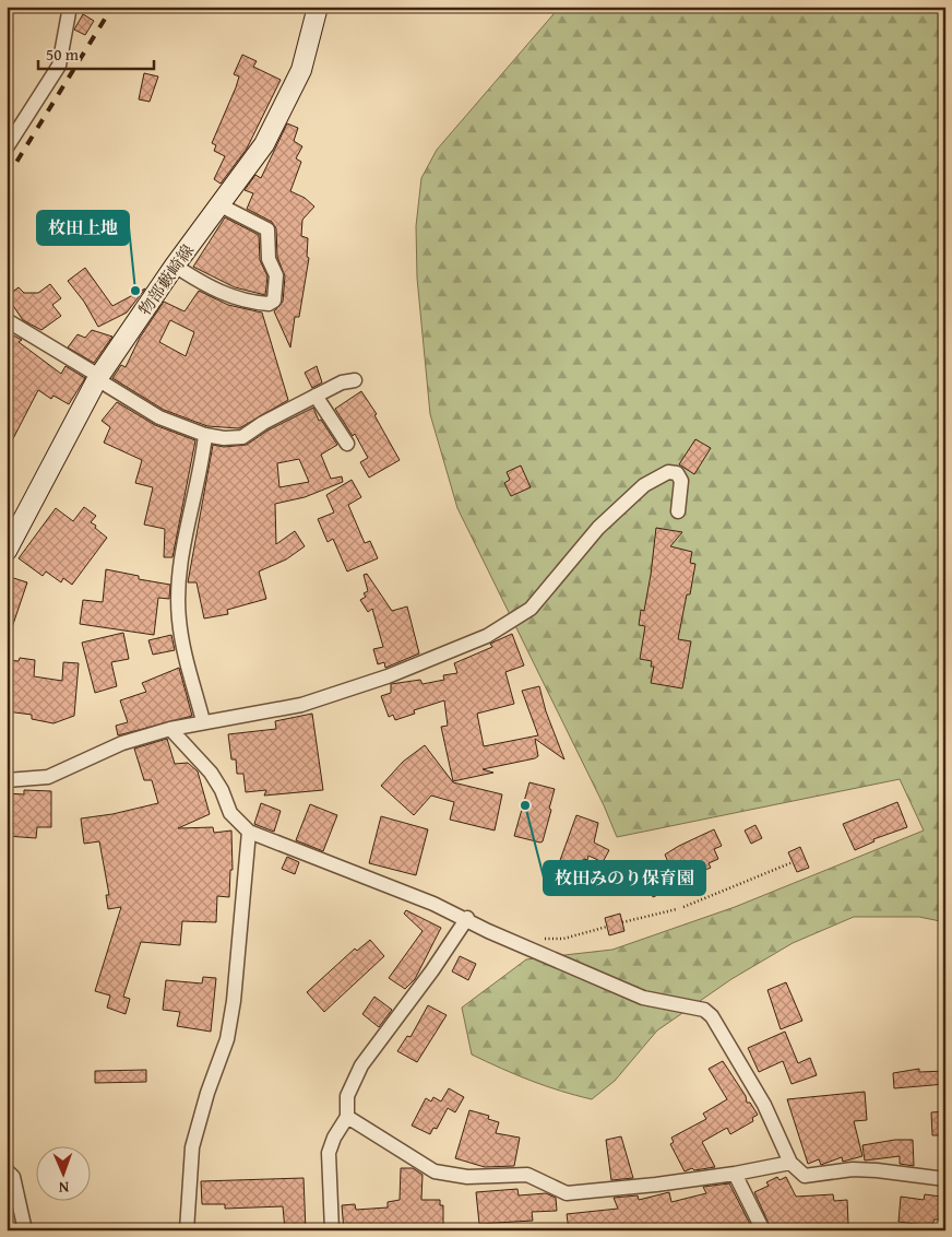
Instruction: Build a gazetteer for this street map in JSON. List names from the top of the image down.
{
  "streets": {
    "main road": ["物部藪崎線"]
  },
  "places": ["枚田上地", "枚田みのり保育園"],
  "scale_bar": "50 m",
  "north": "bottom"
}
